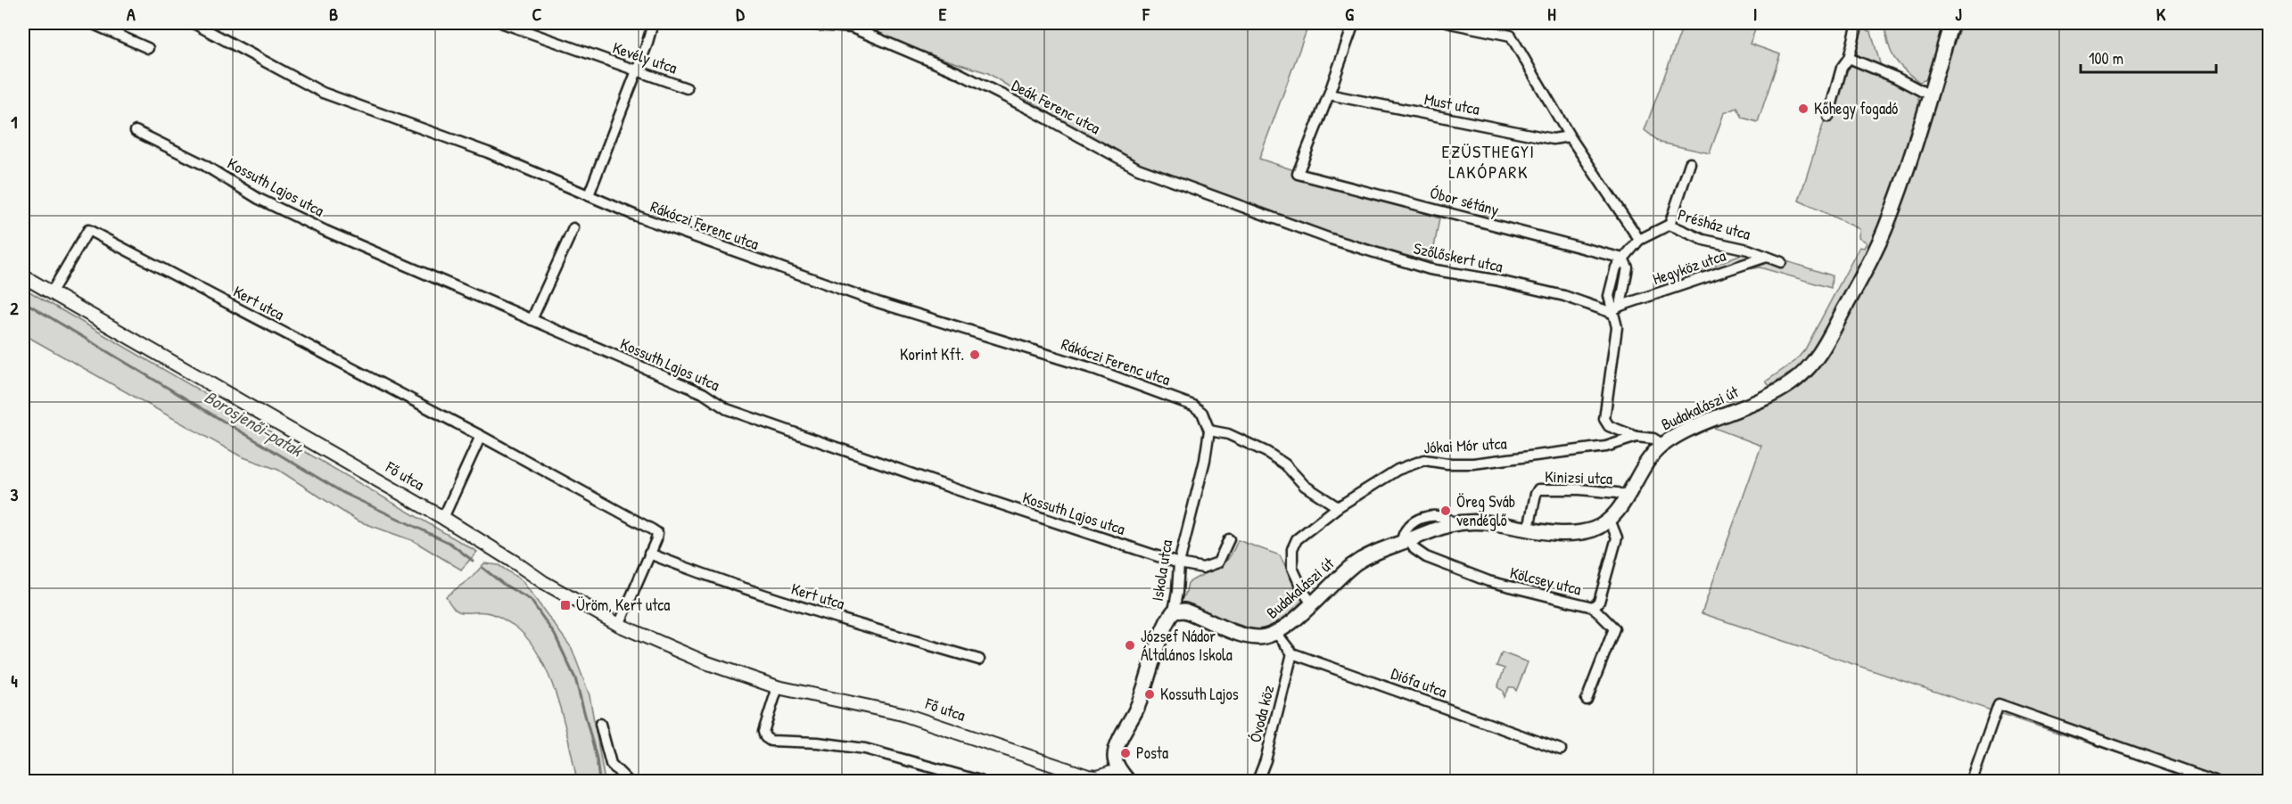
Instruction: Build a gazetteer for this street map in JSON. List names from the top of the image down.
{
  "streets": {
    "main road": ["Budakalászi út", "Iskola utca"],
    "street": [
      "Kevély utca",
      "Must utca",
      "Deák Ferenc utca",
      "Kossuth Lajos utca",
      "Óbor sétány",
      "Présház utca",
      "Rákóczi Ferenc utca",
      "Szőlőskert utca",
      "Hegyköz utca",
      "Kert utca",
      "Jókai Mór utca",
      "Fő utca",
      "Kinizsi utca",
      "Kölcsey utca",
      "Diófa utca",
      "Óvoda köz"
    ]
  },
  "crossings": [
    ["Must utca", "Óbor sétány"],
    ["Deák Ferenc utca", "Szőlőskert utca"],
    ["Kossuth Lajos utca", "Iskola utca"],
    ["Présház utca", "Hegyköz utca"],
    ["Rákóczi Ferenc utca", "Iskola utca"],
    ["Kert utca", "Fő utca"],
    ["Budakalászi út", "Jókai Mór utca"],
    ["Budakalászi út", "Kinizsi utca"],
    ["Budakalászi út", "Iskola utca"],
    ["Budakalászi út", "Kölcsey utca"],
    ["Fő utca", "Iskola utca"],
    ["Diófa utca", "Óvoda köz"]
  ],
  "districts": ["EZÜSTHEGYI LAKÓPARK"],
  "water": ["Borosjenői-patak"],
  "places": {
    "other": [
      "Kőhegy fogadó",
      "Korint Kft.",
      "Öreg Sváb vendéglő",
      "József Nádor Általános Iskola",
      "Kossuth Lajos",
      "Posta"
    ],
    "transit": ["Üröm, Kert utca"]
  },
  "scale_bar": "100 m",
  "grid": {
    "columns": [
      "A",
      "B",
      "C",
      "D",
      "E",
      "F",
      "G",
      "H",
      "I",
      "J",
      "K"
    ],
    "rows": [
      "1",
      "2",
      "3",
      "4"
    ]
  }
}
